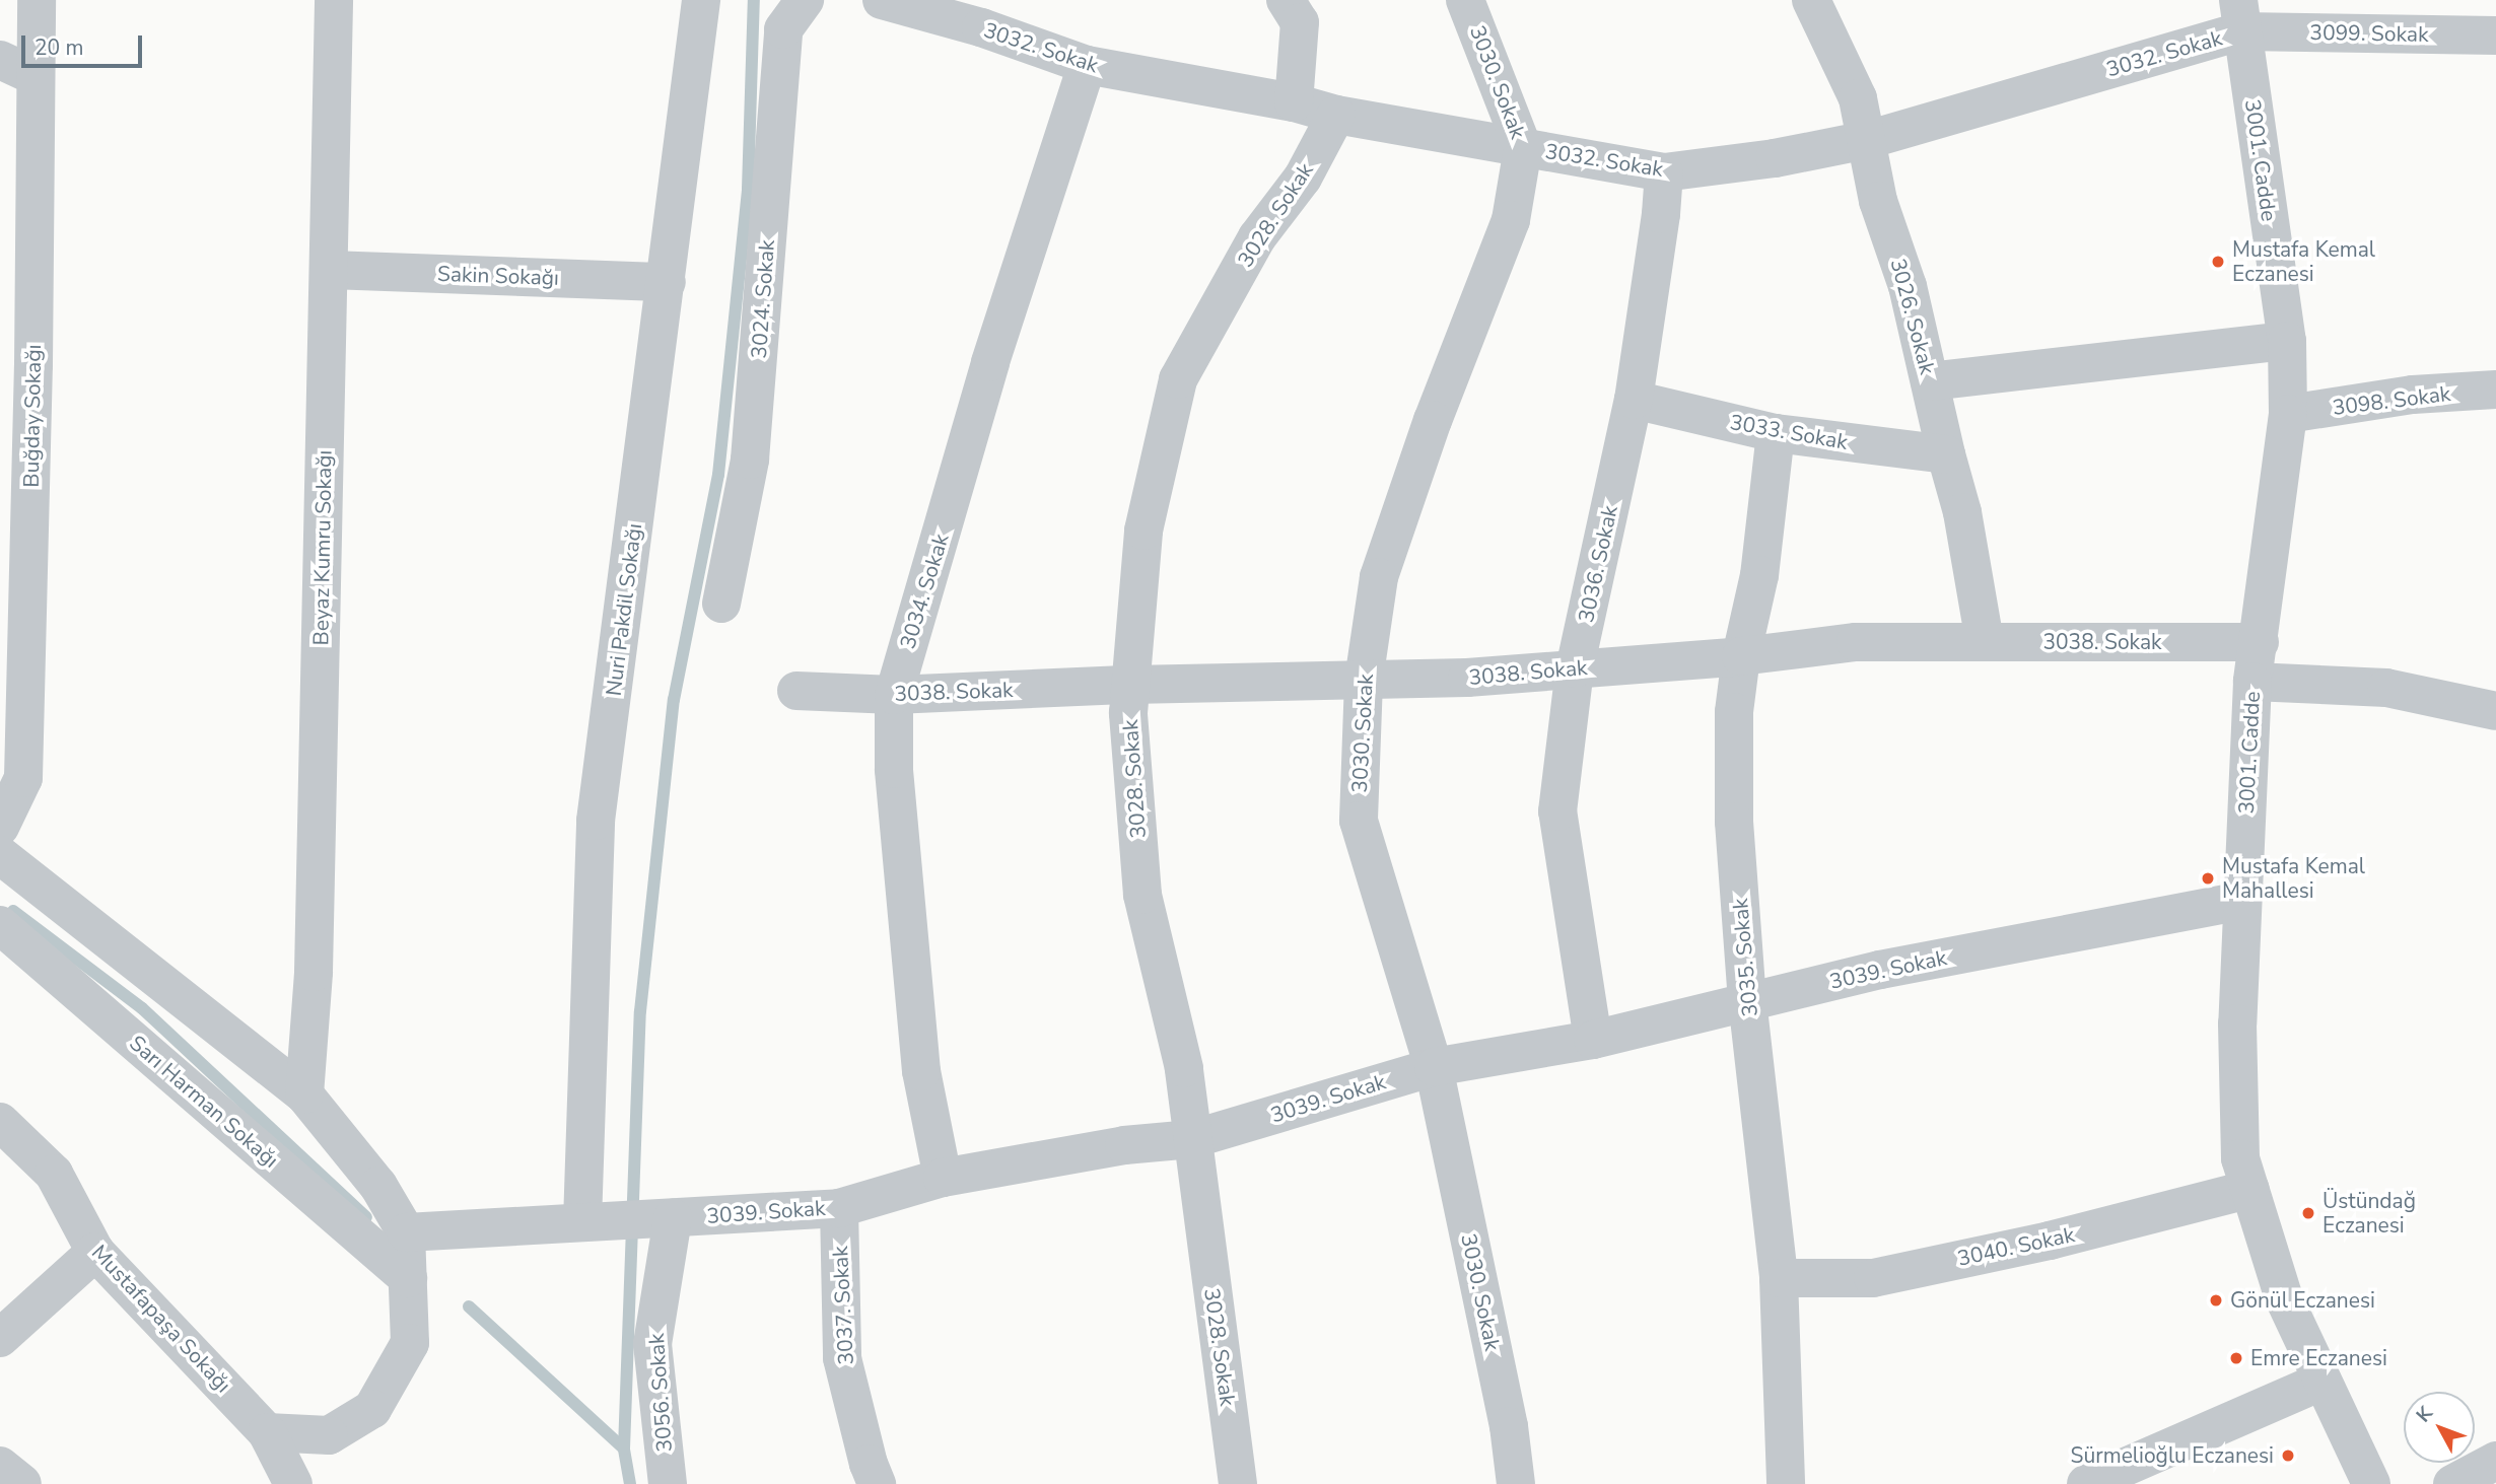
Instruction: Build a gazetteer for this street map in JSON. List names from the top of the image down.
{
  "streets": {
    "street": [
      "3099. Sokak",
      "3032. Sokak",
      "3030. Sokak",
      "3001. Cadde",
      "3028. Sokak",
      "Sakin Sokağı",
      "3024. Sokak",
      "3026. Sokak",
      "3098. Sokak",
      "Buğday Sokağı",
      "3033. Sokak",
      "Beyaz Kumru Sokağı",
      "3036. Sokak",
      "3034. Sokak",
      "Nuri Pakdil Sokağı",
      "3038. Sokak",
      "3035. Sokak",
      "3039. Sokak",
      "Sarı Harman Sokağı",
      "3040. Sokak",
      "3037. Sokak",
      "Mustafapaşa Sokağı",
      "3056. Sokak"
    ]
  },
  "crossings": [
    ["3099. Sokak", "3032. Sokak"],
    ["3099. Sokak", "3001. Cadde"],
    ["3032. Sokak", "3030. Sokak"],
    ["3032. Sokak", "3001. Cadde"],
    ["3032. Sokak", "3028. Sokak"],
    ["3032. Sokak", "3026. Sokak"],
    ["3032. Sokak", "3036. Sokak"],
    ["3032. Sokak", "3034. Sokak"],
    ["3030. Sokak", "3038. Sokak"],
    ["3030. Sokak", "3039. Sokak"],
    ["3001. Cadde", "3098. Sokak"],
    ["3001. Cadde", "3038. Sokak"],
    ["3001. Cadde", "3039. Sokak"],
    ["3001. Cadde", "3040. Sokak"],
    ["3028. Sokak", "3038. Sokak"],
    ["3028. Sokak", "3039. Sokak"],
    ["Sakin Sokağı", "Beyaz Kumru Sokağı"],
    ["Sakin Sokağı", "Nuri Pakdil Sokağı"],
    ["3026. Sokak", "3033. Sokak"],
    ["3026. Sokak", "3038. Sokak"],
    ["3033. Sokak", "3036. Sokak"],
    ["3033. Sokak", "3035. Sokak"],
    ["3036. Sokak", "3038. Sokak"],
    ["3036. Sokak", "3039. Sokak"],
    ["3034. Sokak", "3038. Sokak"],
    ["3034. Sokak", "3039. Sokak"],
    ["Nuri Pakdil Sokağı", "3039. Sokak"],
    ["3038. Sokak", "3035. Sokak"],
    ["3035. Sokak", "3039. Sokak"],
    ["3035. Sokak", "3040. Sokak"],
    ["3039. Sokak", "3037. Sokak"],
    ["3039. Sokak", "3056. Sokak"]
  ],
  "places": [
    "Mustafa Kemal Eczanesi",
    "Mustafa Kemal Mahallesi",
    "Üstündağ Eczanesi",
    "Gönül Eczanesi",
    "Emre Eczanesi",
    "Sürmelioğlu Eczanesi"
  ],
  "scale_bar": "20 m",
  "north": "top left"
}
